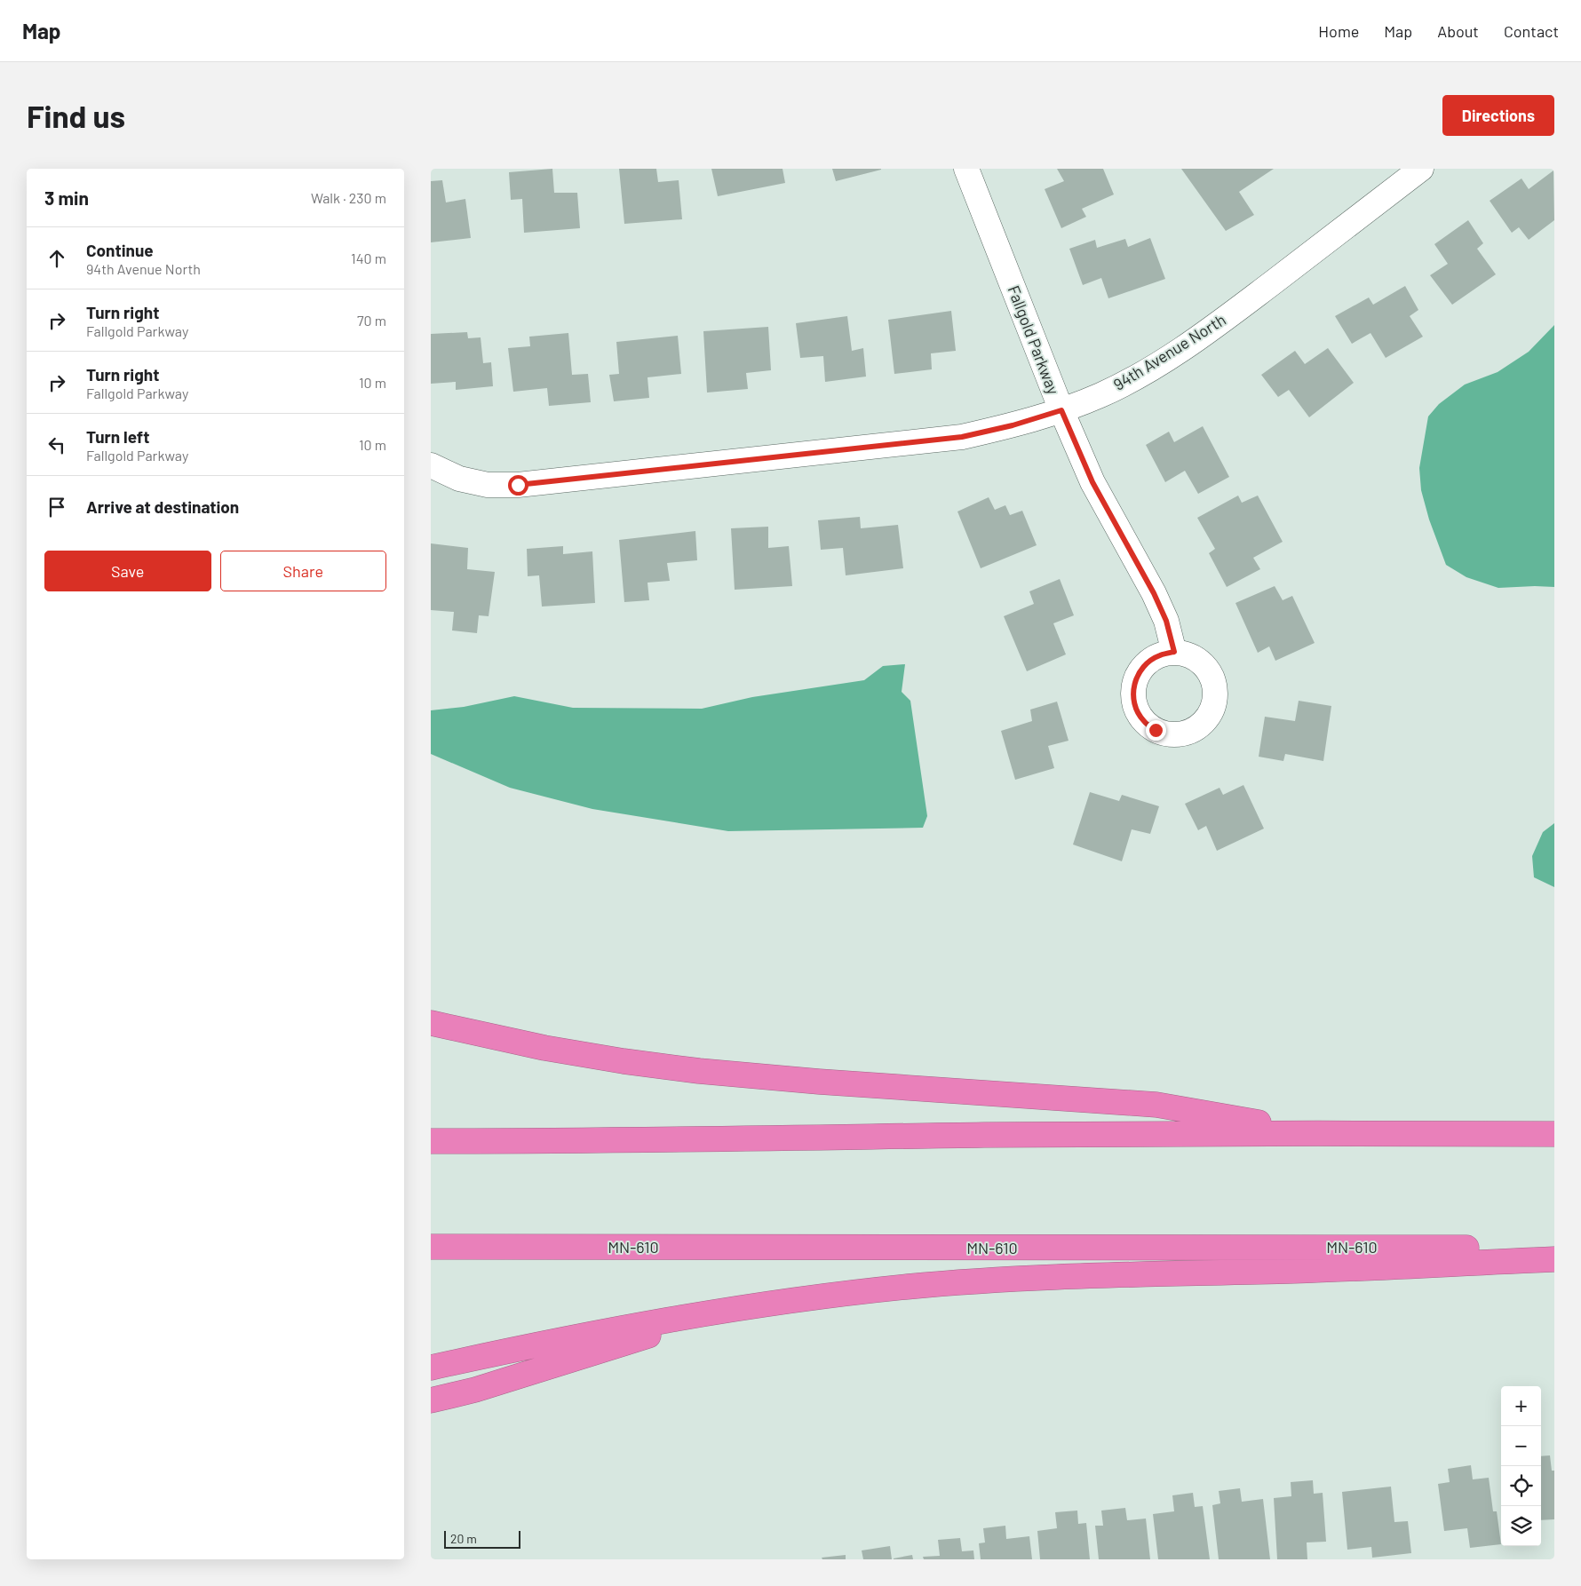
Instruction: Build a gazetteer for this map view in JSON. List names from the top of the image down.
{
  "streets": {
    "highway": ["MN-610"],
    "street": ["Fallgold Parkway", "94th Avenue North"]
  },
  "crossings": [
    ["Fallgold Parkway", "94th Avenue North"]
  ],
  "scale_bar": "20 m",
  "page": {
    "header": "Map",
    "nav": [
      "Home",
      "Map",
      "About",
      "Contact"
    ],
    "buttons": [
      "Directions",
      ["Save", "Share"]
    ],
    "title": "Find us",
    "heading": ["3 min", "Walk · 230 m"],
    "list": [
      ["Continue", "94th Avenue North", "140 m"],
      ["Turn right", "Fallgold Parkway", "70 m"],
      ["Turn right", "Fallgold Parkway", "10 m"],
      ["Turn left", "Fallgold Parkway", "10 m"],
      "Arrive at destination"
    ],
    "map_buttons": ["+", "−"],
    "scale": "20 m"
  }
}
